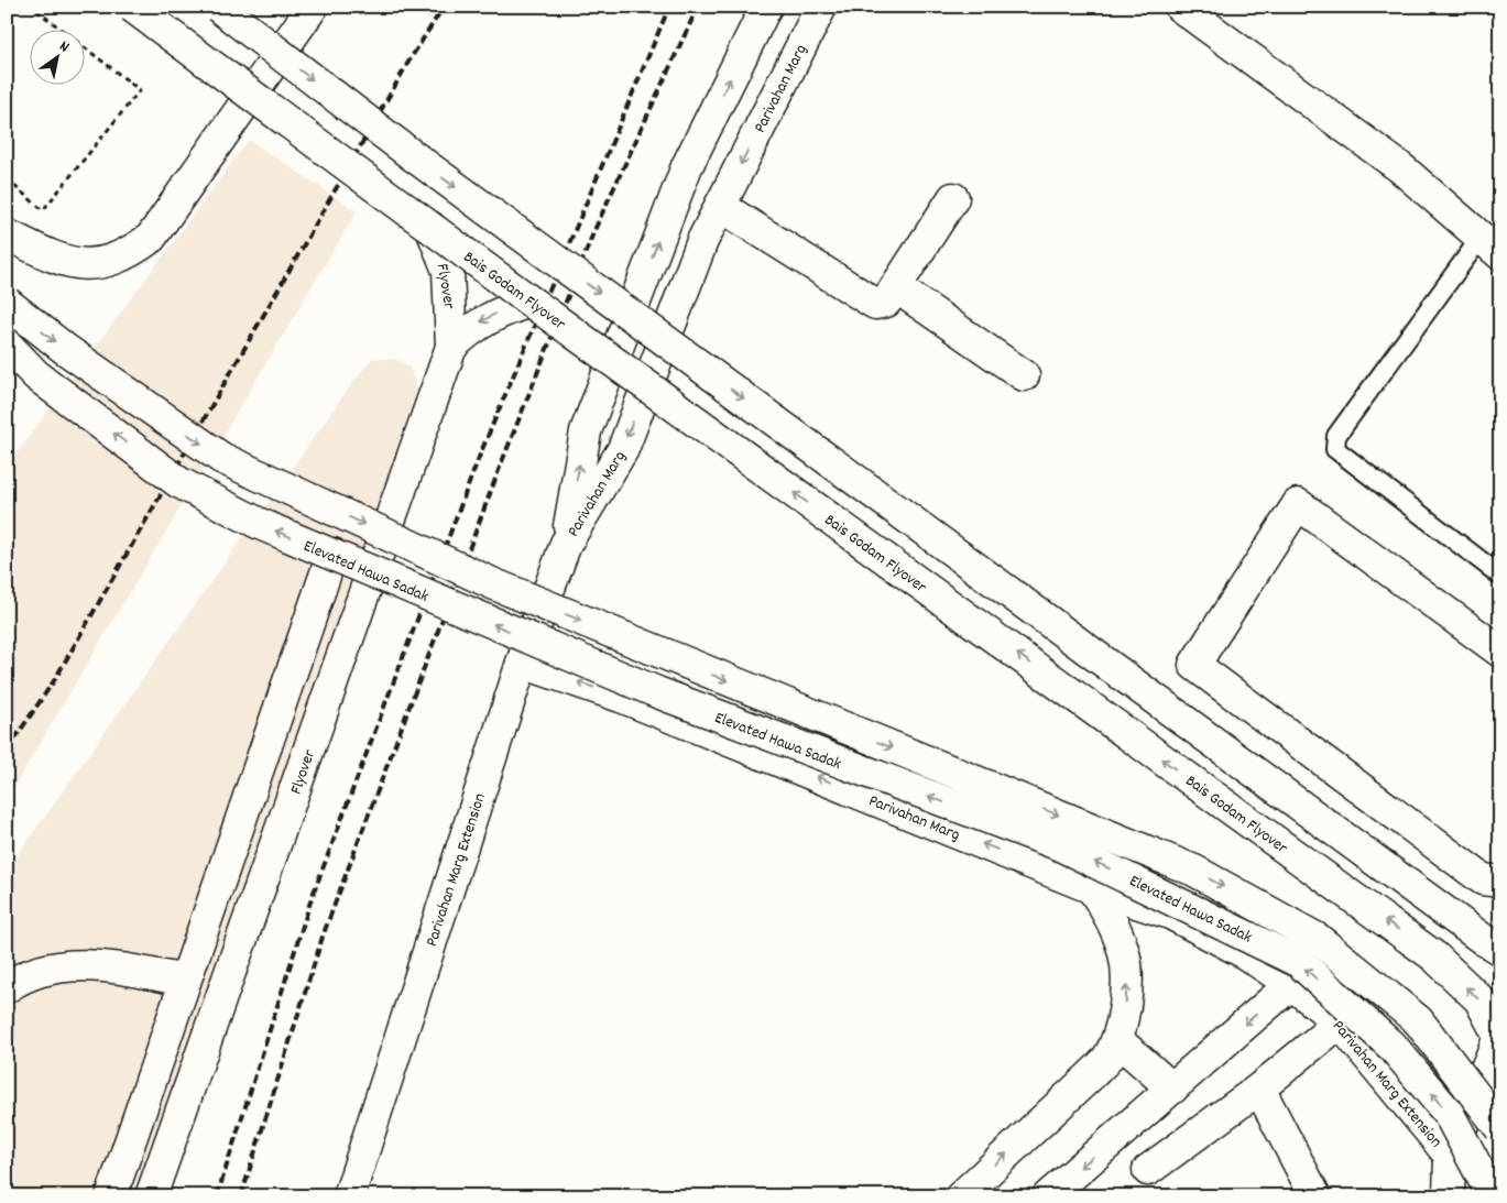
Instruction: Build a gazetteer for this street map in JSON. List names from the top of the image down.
{
  "streets": {
    "street": [
      "Parivahan Marg",
      "Flyover",
      "Bais Godam Flyover",
      "Elevated Hawa Sadak",
      "Parivahan Marg Extension"
    ]
  },
  "crossings": [
    ["Parivahan Marg", "Parivahan Marg Extension"],
    ["Flyover", "Bais Godam Flyover"],
    ["Bais Godam Flyover", "Parivahan Marg Extension"]
  ],
  "north": "top right"
}
